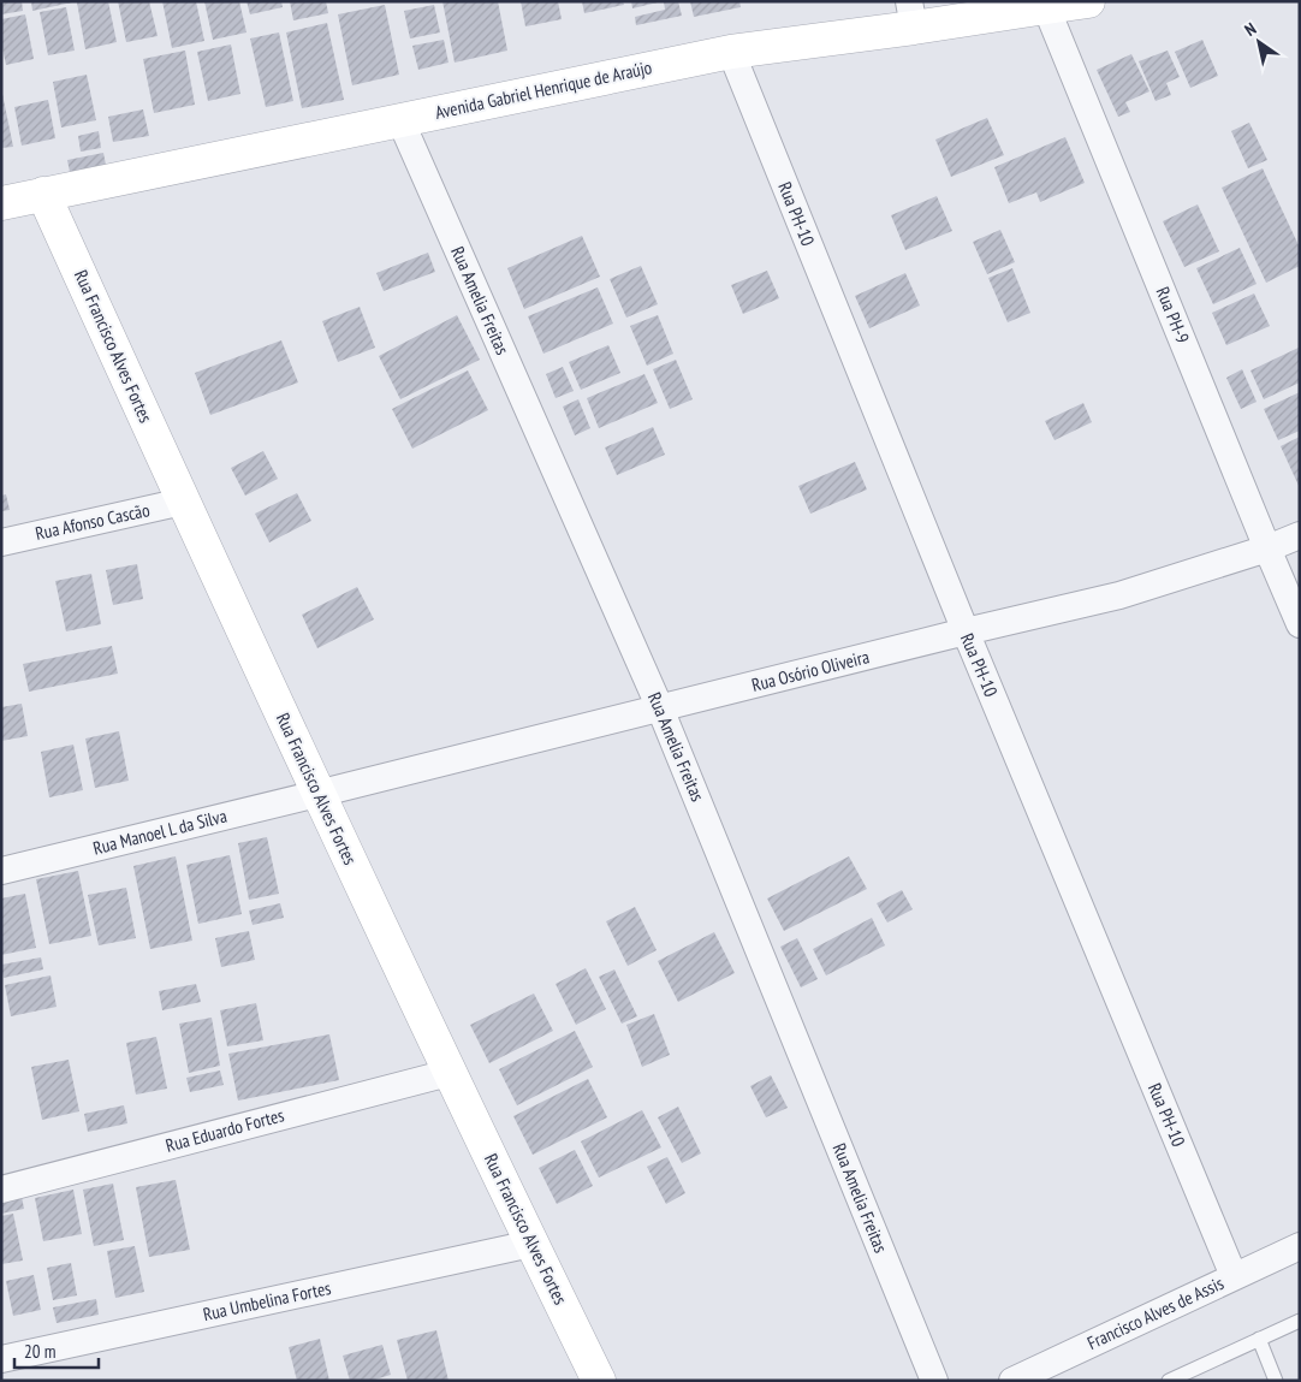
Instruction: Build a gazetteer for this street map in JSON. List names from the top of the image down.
{
  "streets": {
    "street": [
      "Avenida Gabriel Henrique de Araújo",
      "Rua PH-10",
      "Rua Amelia Freitas",
      "Rua PH-9",
      "Rua Francisco Alves Fortes",
      "Rua Afonso Cascão",
      "Rua Osório Oliveira",
      "Rua Manoel L da Silva",
      "Rua Eduardo Fortes",
      "Rua Umbelina Fortes",
      "Francisco Alves de Assis"
    ]
  },
  "crossings": [
    ["Avenida Gabriel Henrique de Araújo", "Rua PH-10"],
    ["Avenida Gabriel Henrique de Araújo", "Rua Amelia Freitas"],
    ["Avenida Gabriel Henrique de Araújo", "Rua PH-9"],
    ["Avenida Gabriel Henrique de Araújo", "Rua Francisco Alves Fortes"],
    ["Rua PH-10", "Rua Osório Oliveira"],
    ["Rua PH-10", "Francisco Alves de Assis"],
    ["Rua Amelia Freitas", "Rua Osório Oliveira"],
    ["Rua PH-9", "Rua Osório Oliveira"],
    ["Rua Francisco Alves Fortes", "Rua Afonso Cascão"],
    ["Rua Francisco Alves Fortes", "Rua Osório Oliveira"],
    ["Rua Francisco Alves Fortes", "Rua Manoel L da Silva"],
    ["Rua Francisco Alves Fortes", "Rua Eduardo Fortes"],
    ["Rua Francisco Alves Fortes", "Rua Umbelina Fortes"],
    ["Rua Osório Oliveira", "Rua Manoel L da Silva"]
  ],
  "scale_bar": "20 m",
  "north": "top left"
}
